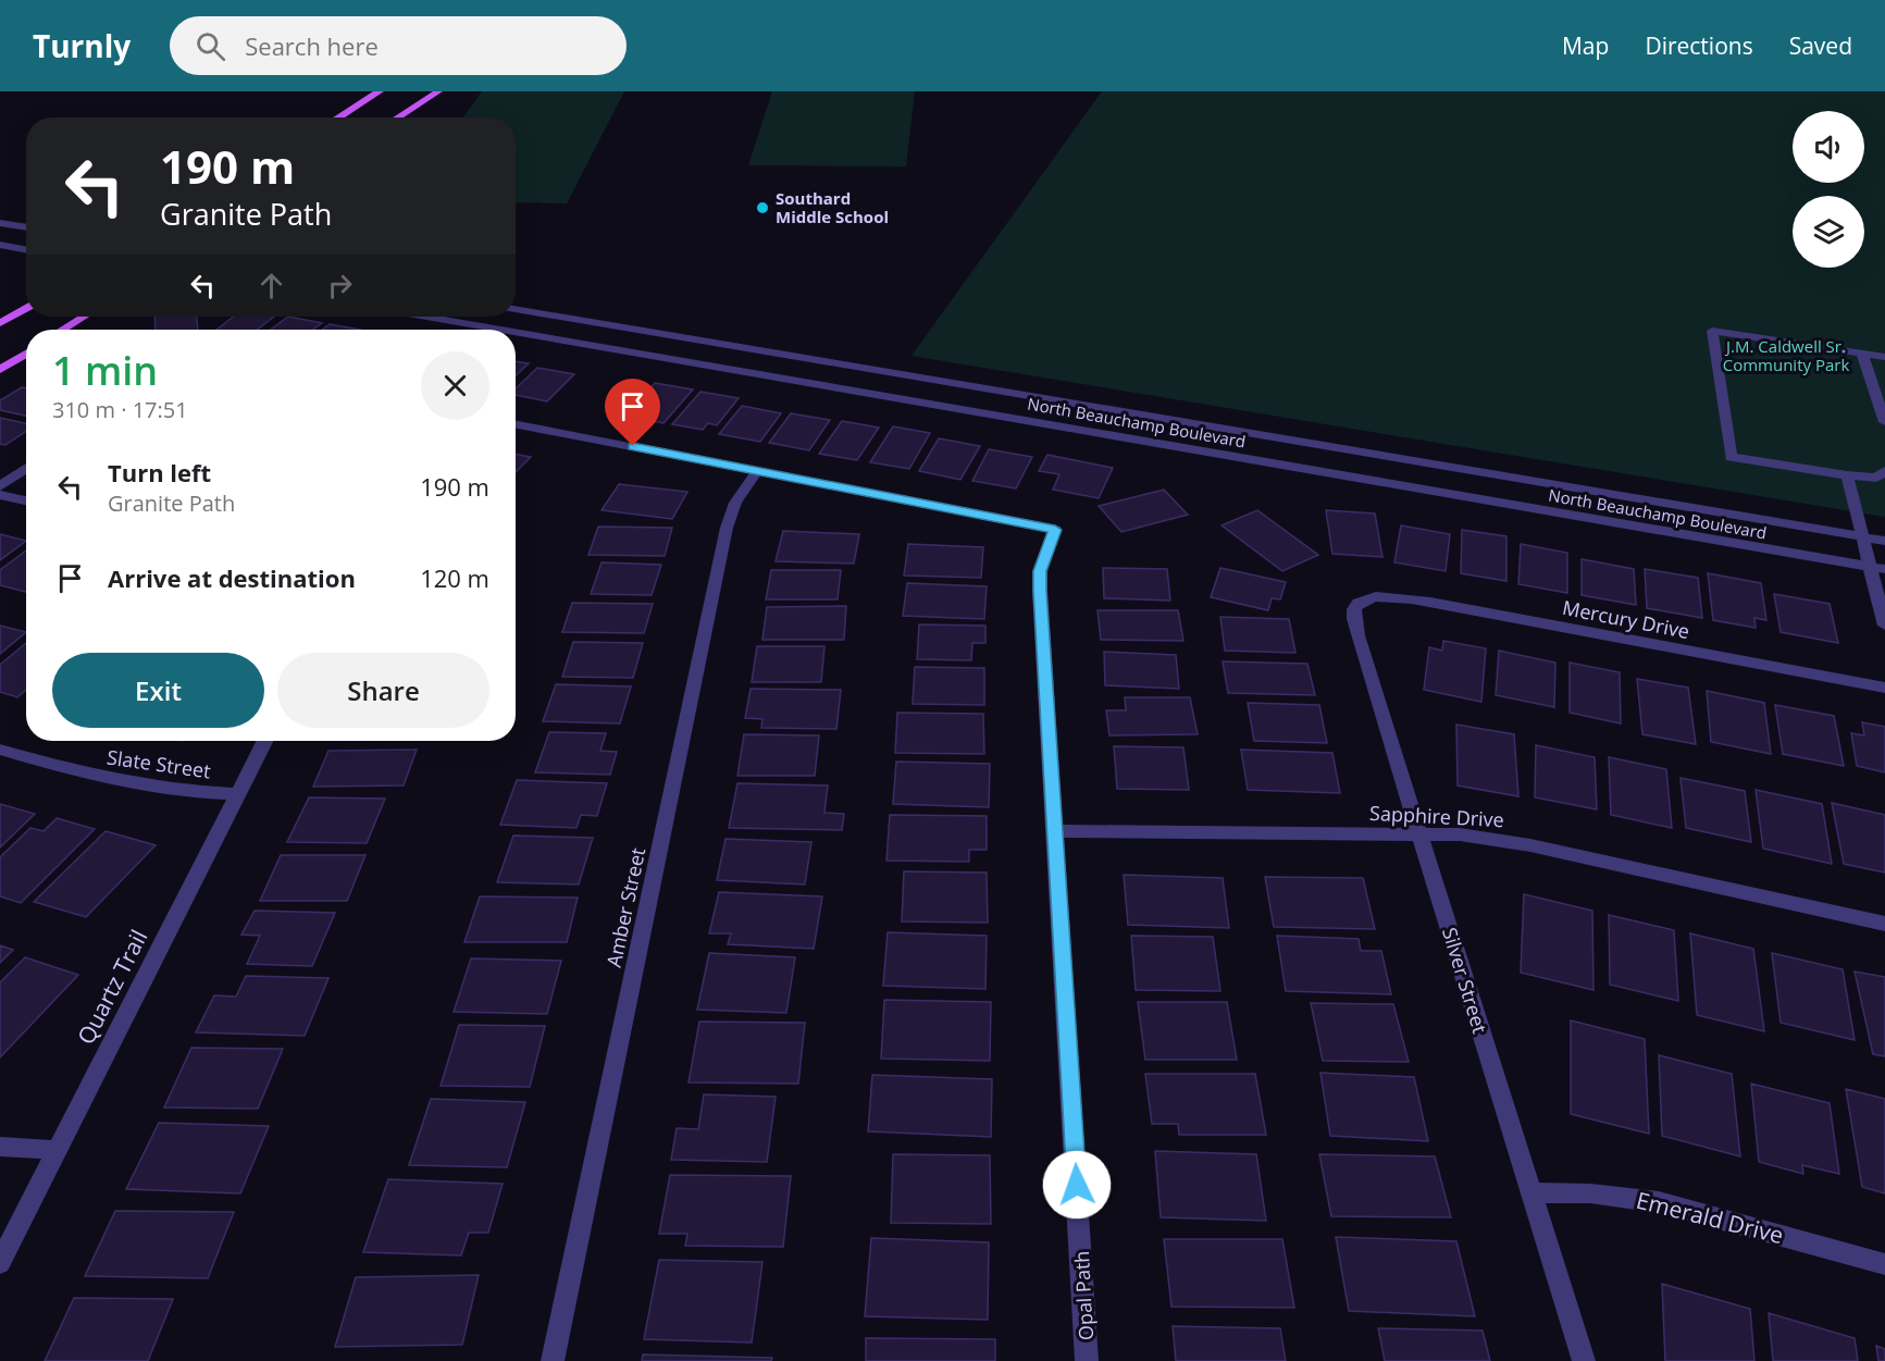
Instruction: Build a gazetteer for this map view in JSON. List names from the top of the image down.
{
  "streets": {
    "street": [
      "North Beauchamp Boulevard",
      "Mercury Drive",
      "Slate Street",
      "Sapphire Drive",
      "Amber Street",
      "Silver Street",
      "Quartz Trail",
      "Emerald Drive",
      "Opal Path"
    ]
  },
  "crossings": [
    ["Mercury Drive", "Silver Street"],
    ["Slate Street", "Quartz Trail"],
    ["Sapphire Drive", "Silver Street"],
    ["Sapphire Drive", "Opal Path"],
    ["Amber Street", "Opal Path"],
    ["Silver Street", "Emerald Drive"]
  ],
  "parks": ["J.M. Caldwell Sr. Community Park"],
  "places": ["Southard Middle School"],
  "page": {
    "header": "Turnly",
    "search": "Search here",
    "nav": ["Map", "Directions", "Saved"],
    "turn": ["190 m", "Granite Path"],
    "heading": ["1 min", "310 m · 17:51"],
    "list": [
      {
        "name": "Turn left",
        "note": "Granite Path",
        "value": "190 m"
      },
      {
        "name": "Arrive at destination",
        "value": "120 m"
      }
    ],
    "buttons": ["Exit", "Share"]
  }
}
